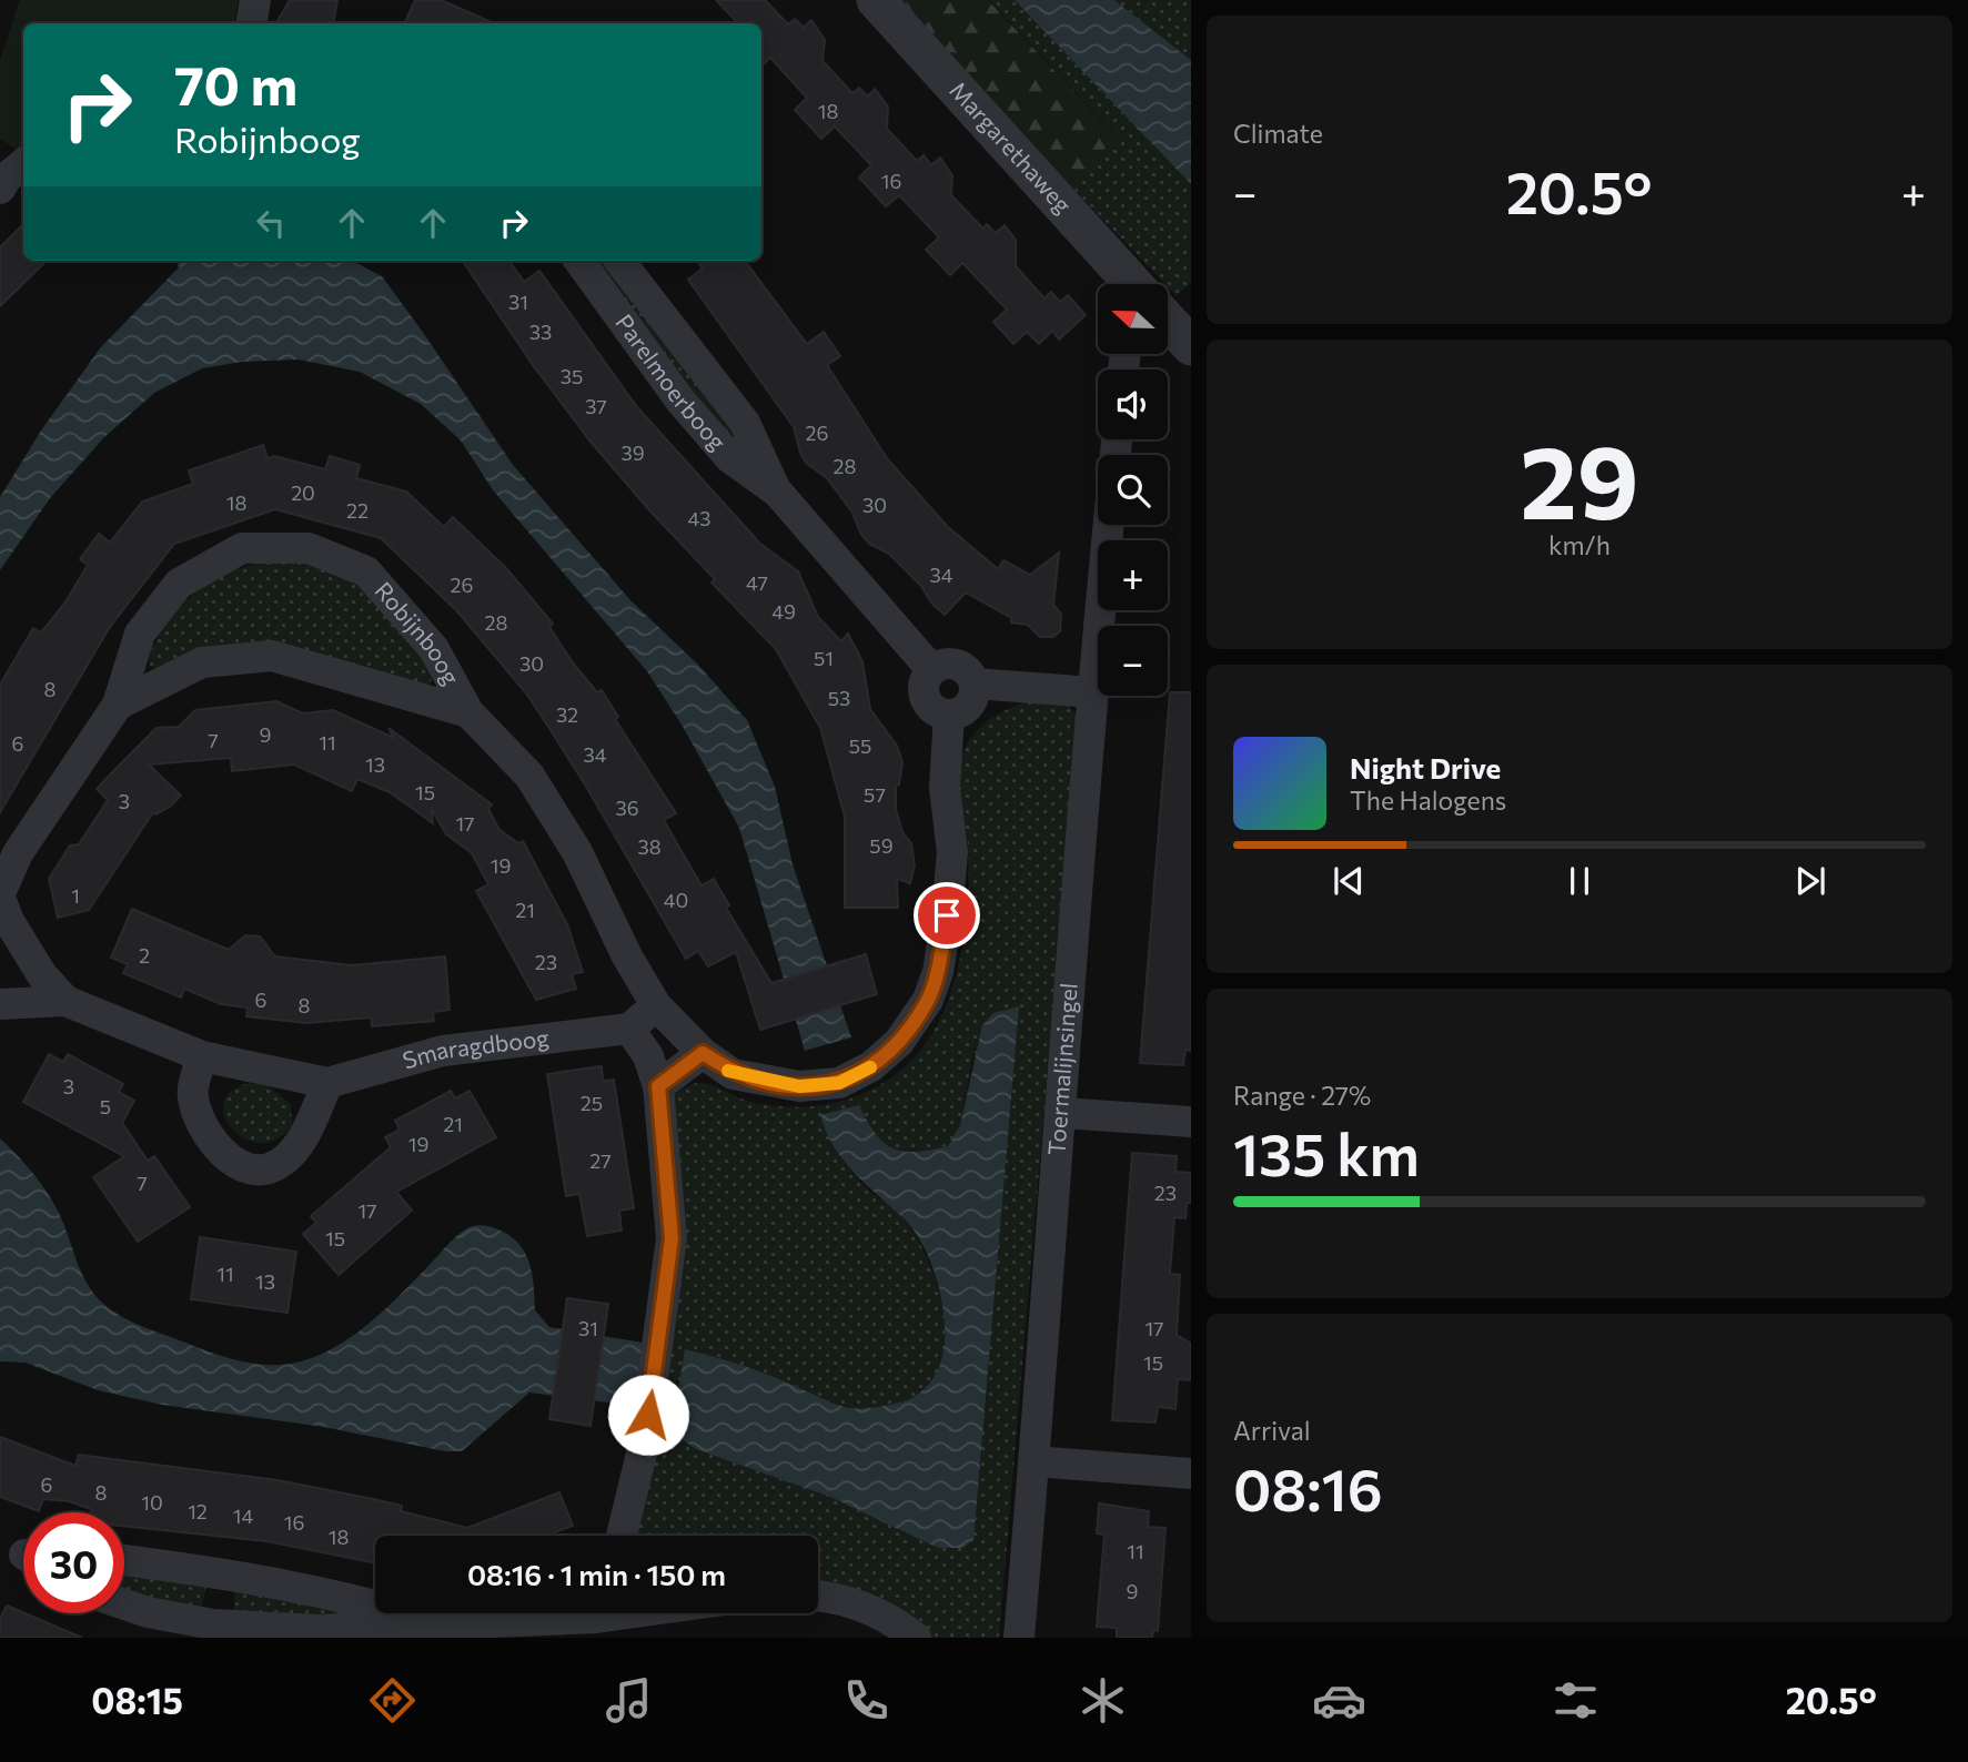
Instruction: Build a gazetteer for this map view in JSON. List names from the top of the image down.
{
  "streets": {
    "street": [
      "Margarethaweg",
      "Parelmoerboog",
      "Robijnboog",
      "Smaragdboog",
      "Toermalijnsingel"
    ]
  },
  "crossings": [
    ["Robijnboog", "Smaragdboog"]
  ],
  "house_numbers": [
    "18",
    "16",
    "31",
    "33",
    "35",
    "37",
    "26",
    "39",
    "28",
    "20",
    "18",
    "30",
    "22",
    "43",
    "34",
    "47",
    "26",
    "49",
    "28",
    "51",
    "30",
    "8",
    "53",
    "32",
    "9",
    "7",
    "11",
    "6",
    "55",
    "34",
    "13",
    "15",
    "57",
    "3",
    "36",
    "17",
    "59",
    "38",
    "19",
    "1",
    "40",
    "21",
    "2",
    "23",
    "6",
    "8",
    "3",
    "25",
    "5",
    "21",
    "19",
    "27",
    "7",
    "23",
    "17",
    "15",
    "11",
    "13",
    "31",
    "17",
    "15",
    "6",
    "8",
    "10",
    "12",
    "14",
    "16",
    "18",
    "11",
    "9"
  ],
  "north": "left",
  "page": {
    "tile": [
      "Climate",
      ["29", "km/h"],
      ["Range · 27%", "135 km"],
      ["Arrival", "08:16"]
    ],
    "turn": ["70 m", "Robijnboog"],
    "heat": ["−", "20.5°", "+"],
    "map_buttons": ["+", "−"],
    "song": ["Night Drive", "The Halogens"],
    "limit": "30",
    "trip": "08:16 · 1 min · 150 m",
    "tabs": ["08:15", "20.5°"]
  }
}
